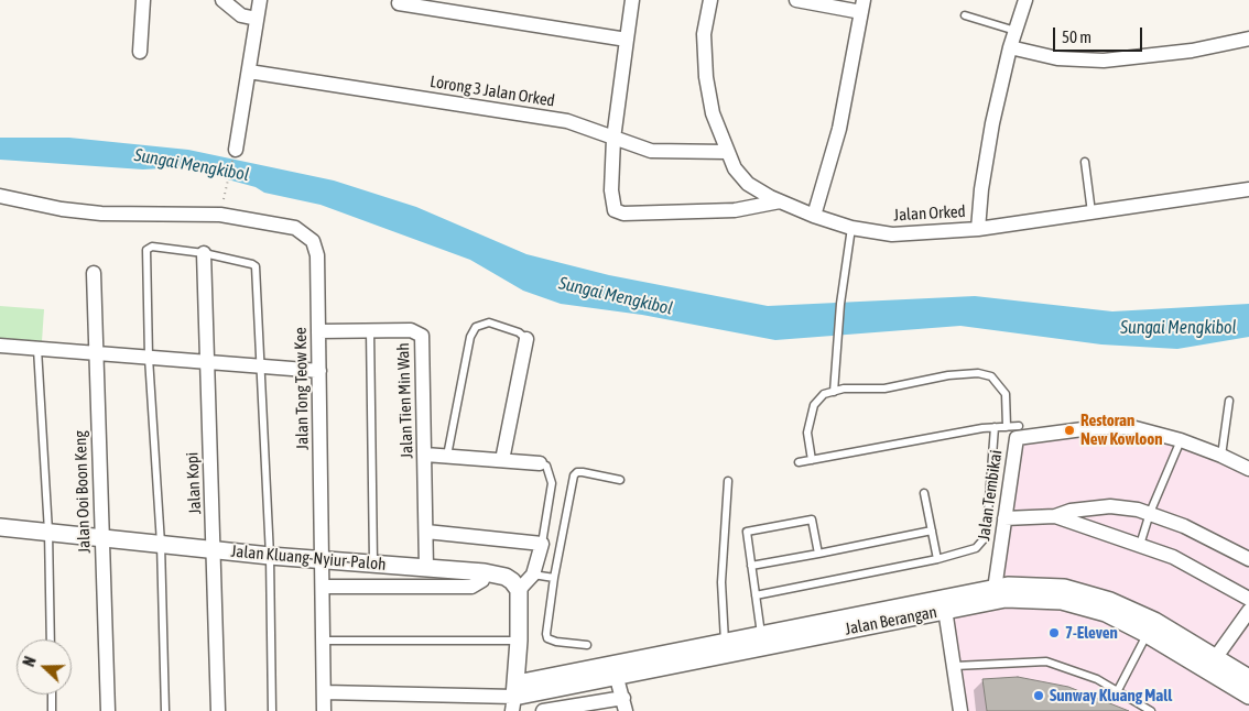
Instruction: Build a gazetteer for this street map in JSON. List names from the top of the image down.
{
  "streets": {
    "street": [
      "Lorong 3 Jalan Orked",
      "Jalan Orked",
      "Jalan Tong Teow Kee",
      "Jalan Tien Min Wah",
      "Jalan Kopi",
      "Jalan Ooi Boon Keng",
      "Jalan Tembikai",
      "Jalan Kluang-Nyiur-Paloh",
      "Jalan Berangan"
    ]
  },
  "crossings": [
    ["Lorong 3 Jalan Orked", "Jalan Orked"],
    ["Jalan Tong Teow Kee", "Jalan Tien Min Wah"],
    ["Jalan Tong Teow Kee", "Jalan Kluang-Nyiur-Paloh"],
    ["Jalan Tien Min Wah", "Jalan Kluang-Nyiur-Paloh"],
    ["Jalan Kopi", "Jalan Kluang-Nyiur-Paloh"],
    ["Jalan Ooi Boon Keng", "Jalan Kluang-Nyiur-Paloh"],
    ["Jalan Tembikai", "Jalan Berangan"]
  ],
  "water": ["Sungai Mengkibol"],
  "places": ["Restoran New Kowloon", "7-Eleven", "Sunway Kluang Mall"],
  "scale_bar": "50 m",
  "north": "left"
}
